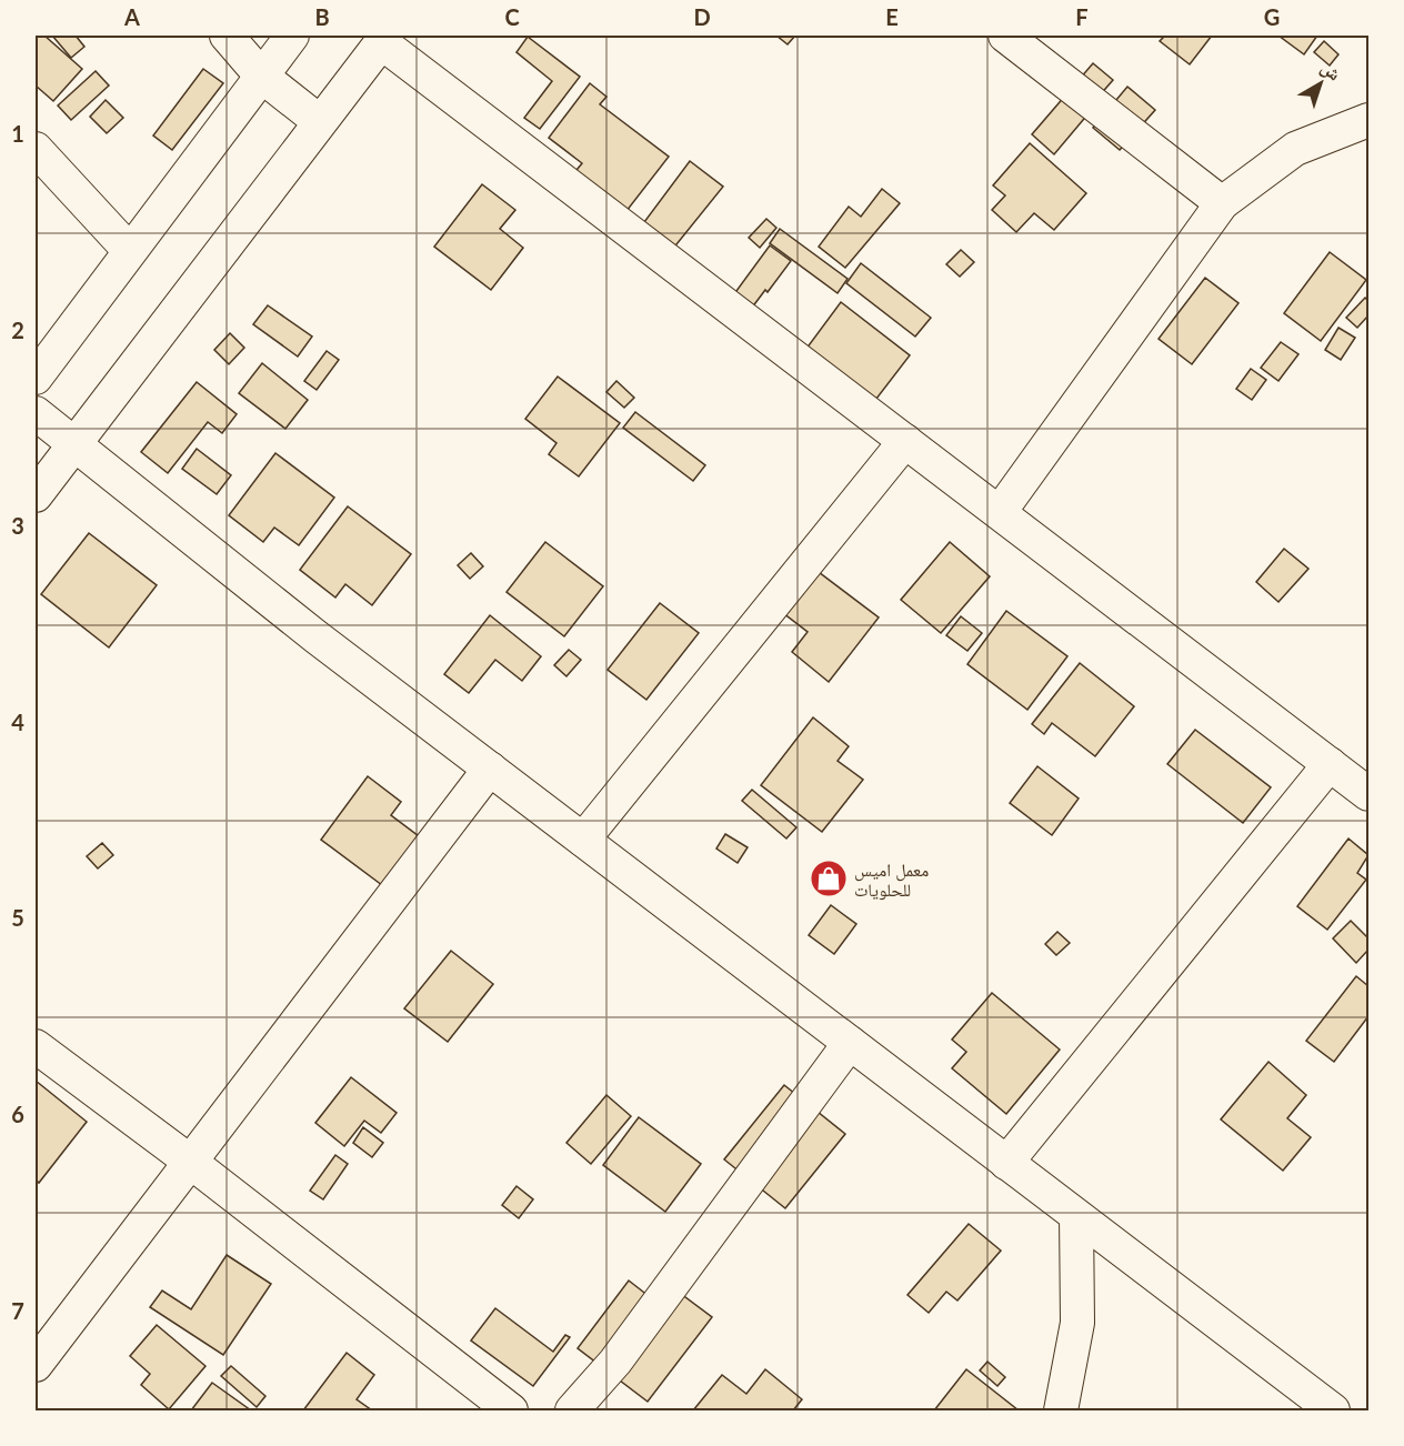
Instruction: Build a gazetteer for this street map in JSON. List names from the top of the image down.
{
  "places": {
    "shop": ["معمل اميس للحلويات"]
  },
  "north": "top right",
  "grid": {
    "columns": [
      "A",
      "B",
      "C",
      "D",
      "E",
      "F",
      "G"
    ],
    "rows": [
      "1",
      "2",
      "3",
      "4",
      "5",
      "6",
      "7"
    ]
  }
}
